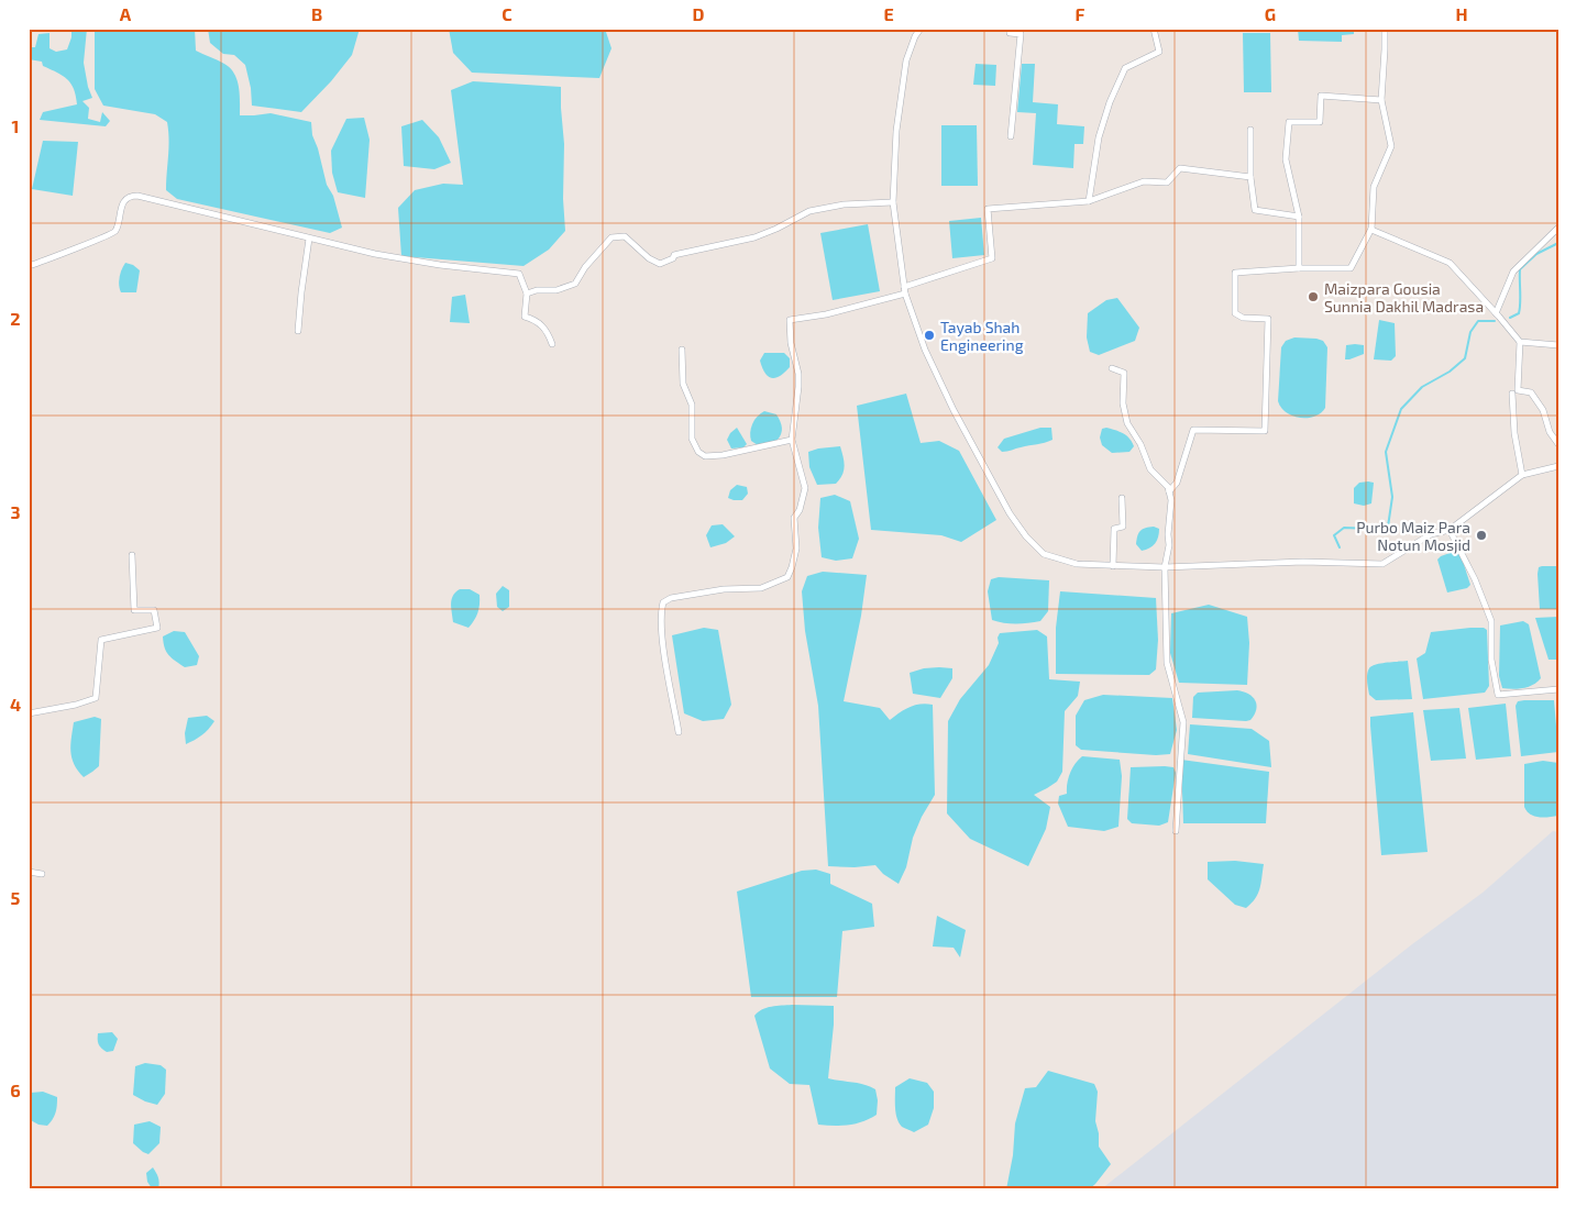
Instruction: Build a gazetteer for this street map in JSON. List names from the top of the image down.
{
  "places": ["Maizpara Gousia Sunnia Dakhil Madrasa", "Tayab Shah Engineering", "Purbo Maiz Para Notun Mosjid"],
  "grid": {
    "columns": [
      "A",
      "B",
      "C",
      "D",
      "E",
      "F",
      "G",
      "H"
    ],
    "rows": [
      "1",
      "2",
      "3",
      "4",
      "5",
      "6"
    ]
  }
}
